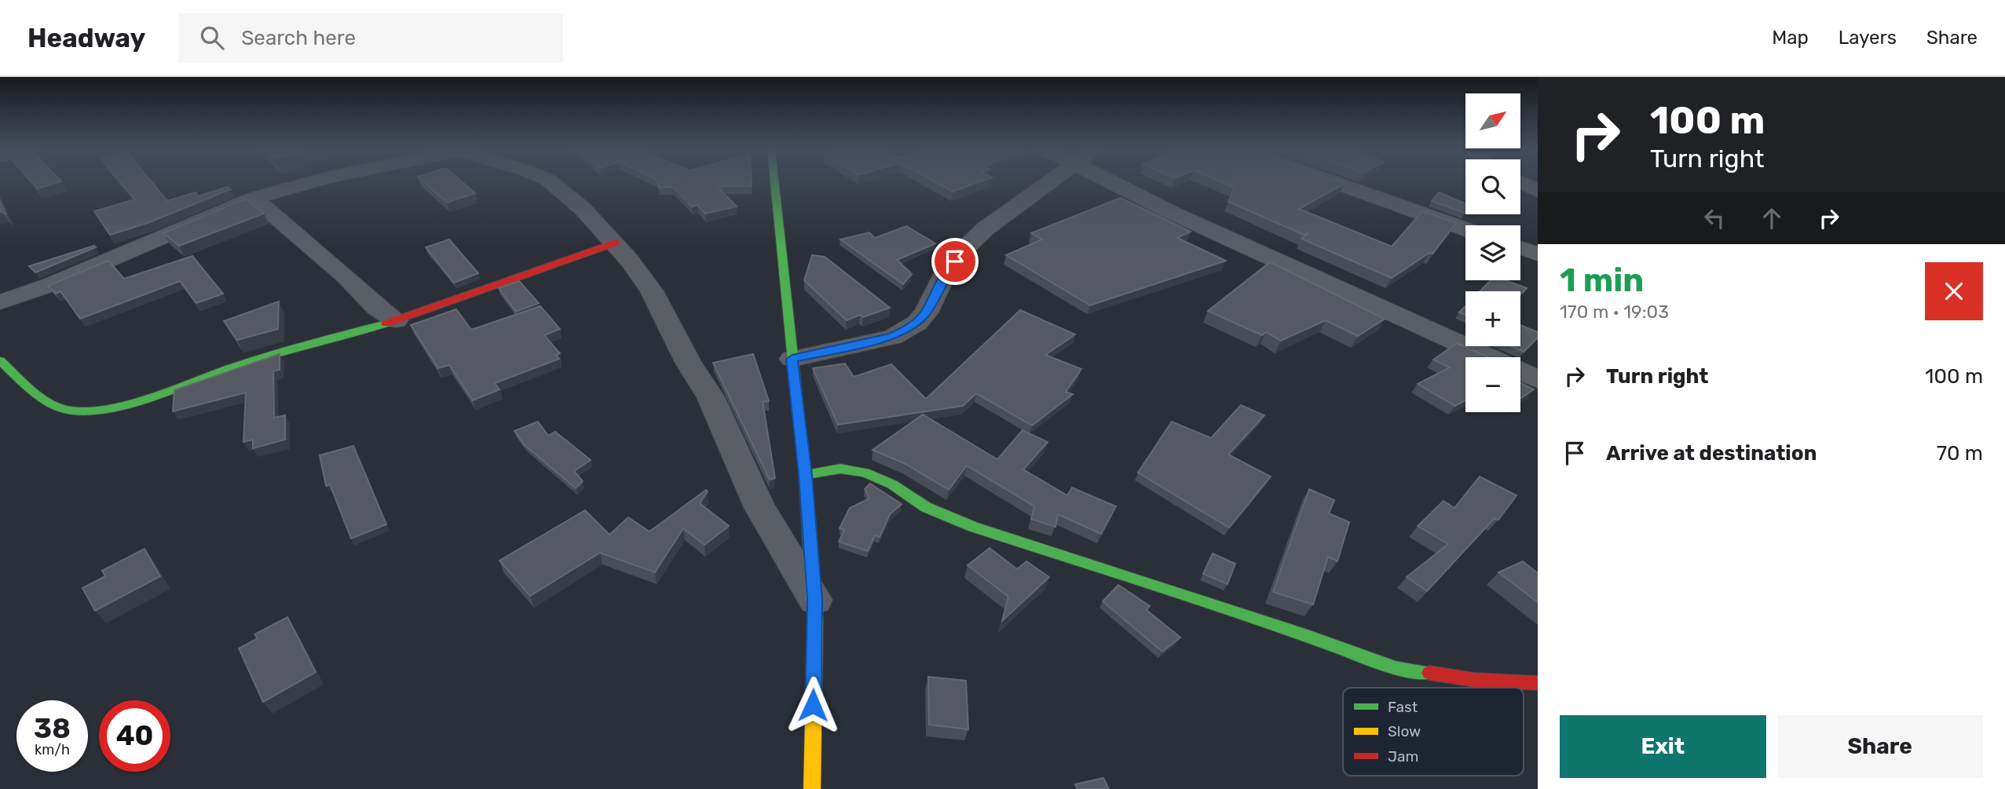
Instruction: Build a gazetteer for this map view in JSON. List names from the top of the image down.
{
  "legend": ["Fast", "Slow", "Jam"],
  "north": "top right",
  "page": {
    "header": "Headway",
    "search": "Search here",
    "nav": ["Map", "Layers", "Share"],
    "turn": ["100 m", "Turn right"],
    "map_buttons": ["+", "−"],
    "heading": ["1 min", "170 m · 19:03"],
    "list": [
      {
        "name": "Turn right",
        "value": "100 m"
      },
      {
        "name": "Arrive at destination",
        "value": "70 m"
      }
    ],
    "speed": "38 km/h",
    "limit": "40",
    "buttons": ["Exit", "Share"]
  }
}
